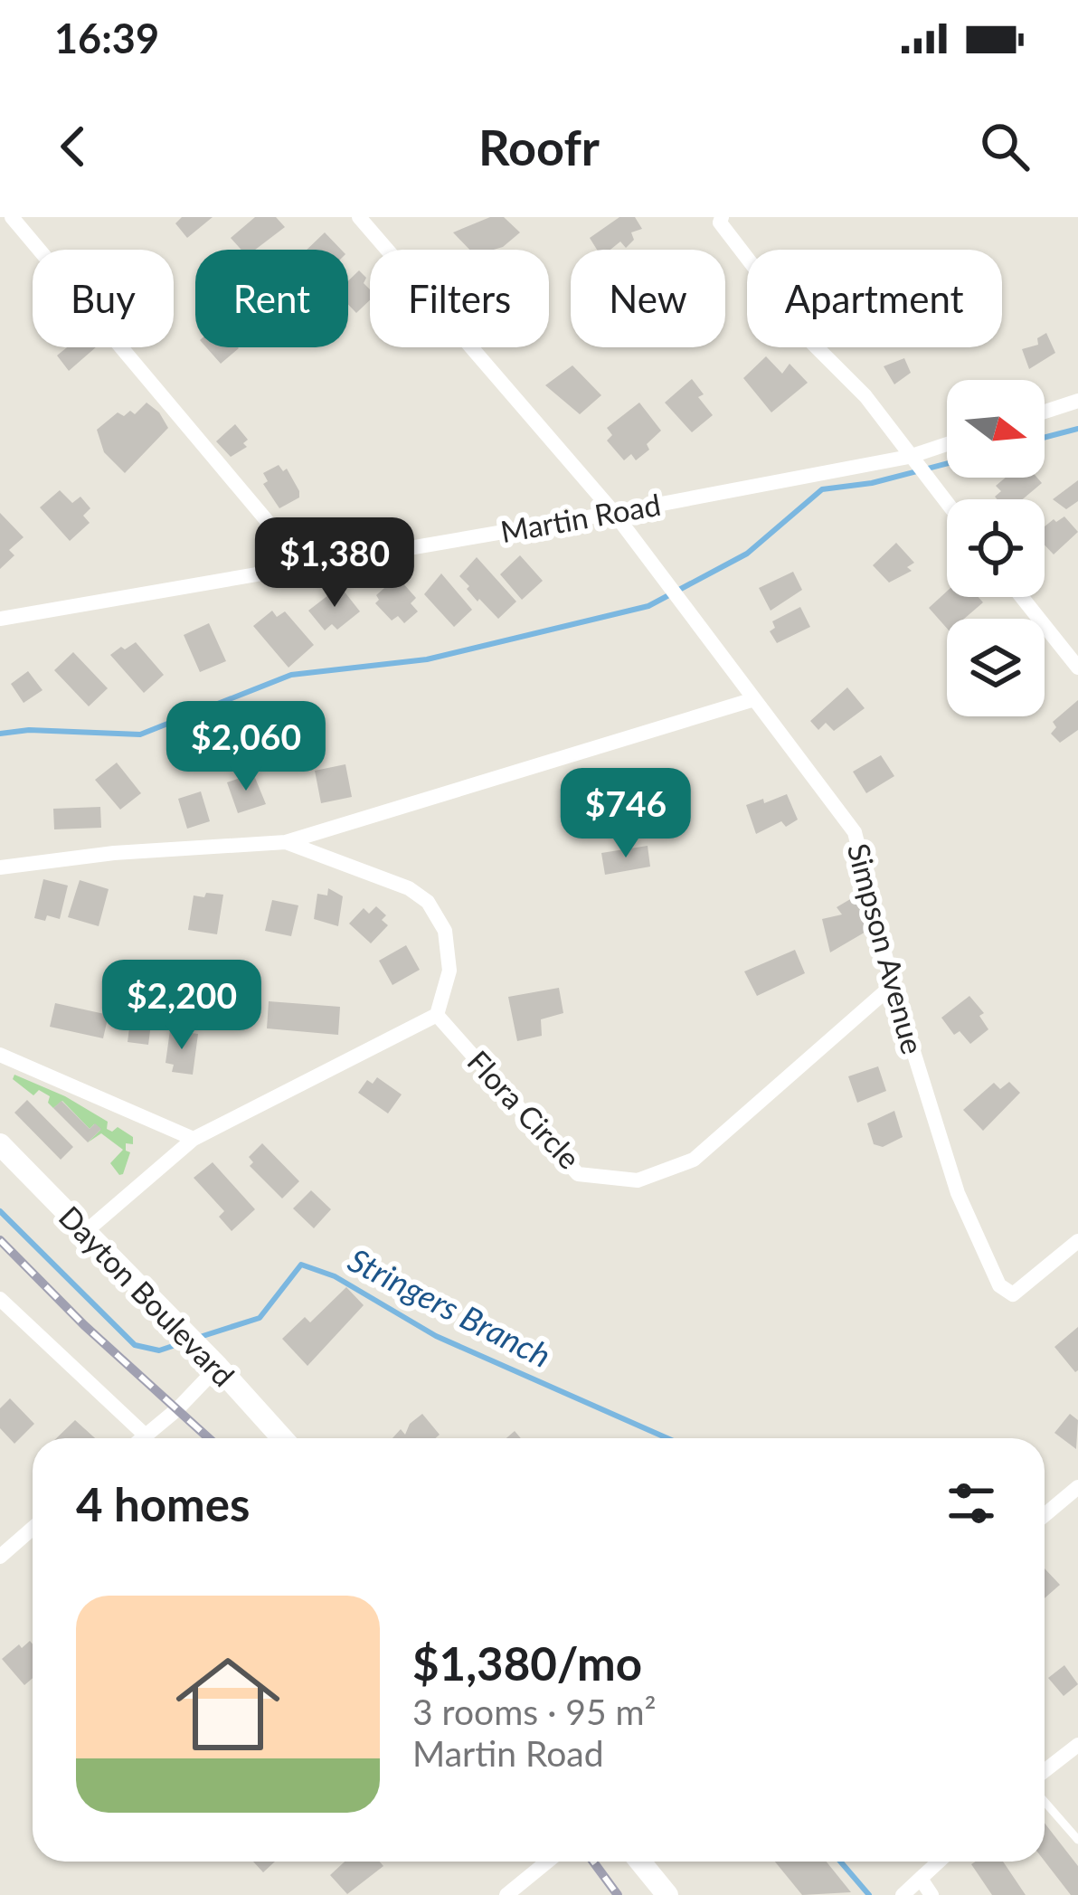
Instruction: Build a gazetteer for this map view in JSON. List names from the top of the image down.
{
  "streets": {
    "main road": ["Dayton Boulevard"],
    "street": ["Martin Road", "Simpson Avenue", "Flora Circle"]
  },
  "crossings": [
    ["Martin Road", "Simpson Avenue"],
    ["Simpson Avenue", "Flora Circle"]
  ],
  "water": ["Stringers Branch"],
  "north": "right",
  "page": {
    "status": "16:39",
    "header": "Roofr",
    "chip": [
      "Buy",
      "Rent",
      "Filters",
      "New",
      "Apartment"
    ],
    "price": [
      "$1,380",
      "$2,060",
      "$746",
      "$2,200"
    ],
    "heading": "4 homes",
    "list": [
      {
        "name": "$1,380/mo",
        "note": "3 rooms · 95 m² · Martin Road"
      }
    ]
  }
}
